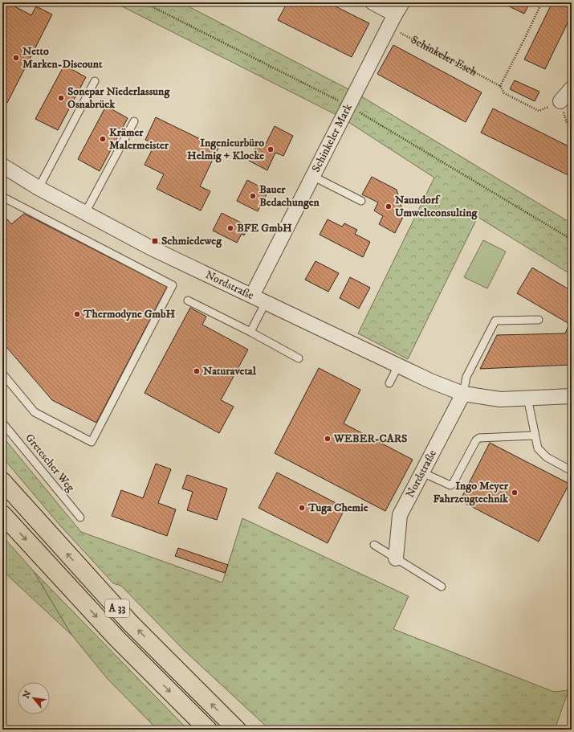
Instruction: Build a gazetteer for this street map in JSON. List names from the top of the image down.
{
  "streets": {
    "highway": ["A 33"],
    "street": ["Schinkeler Mark", "Nordstraße"],
    "lane": ["Gretescher Weg"],
    "path": ["Schinkeler Esch"]
  },
  "crossings": [
    ["Schinkeler Esch", "Schinkeler Mark"],
    ["Schinkeler Mark", "Nordstraße"]
  ],
  "places": {
    "other": [
      "Netto Marken-Discount",
      "Sonepar Niederlassung Osnabrück",
      "Krämer Malermeister",
      "Ingenieurbüro Helmig + Klocke",
      "Bauer Bedachungen",
      "Naundorf Umweltconsulting",
      "BFE GmbH",
      "Thermodyne GmbH",
      "Naturavetal",
      "WEBER-CARS",
      "Ingo Meyer Fahrzeugtechnik",
      "Tuga Chemie"
    ],
    "transit": ["Schmiedeweg"]
  },
  "north": "top left"
}
